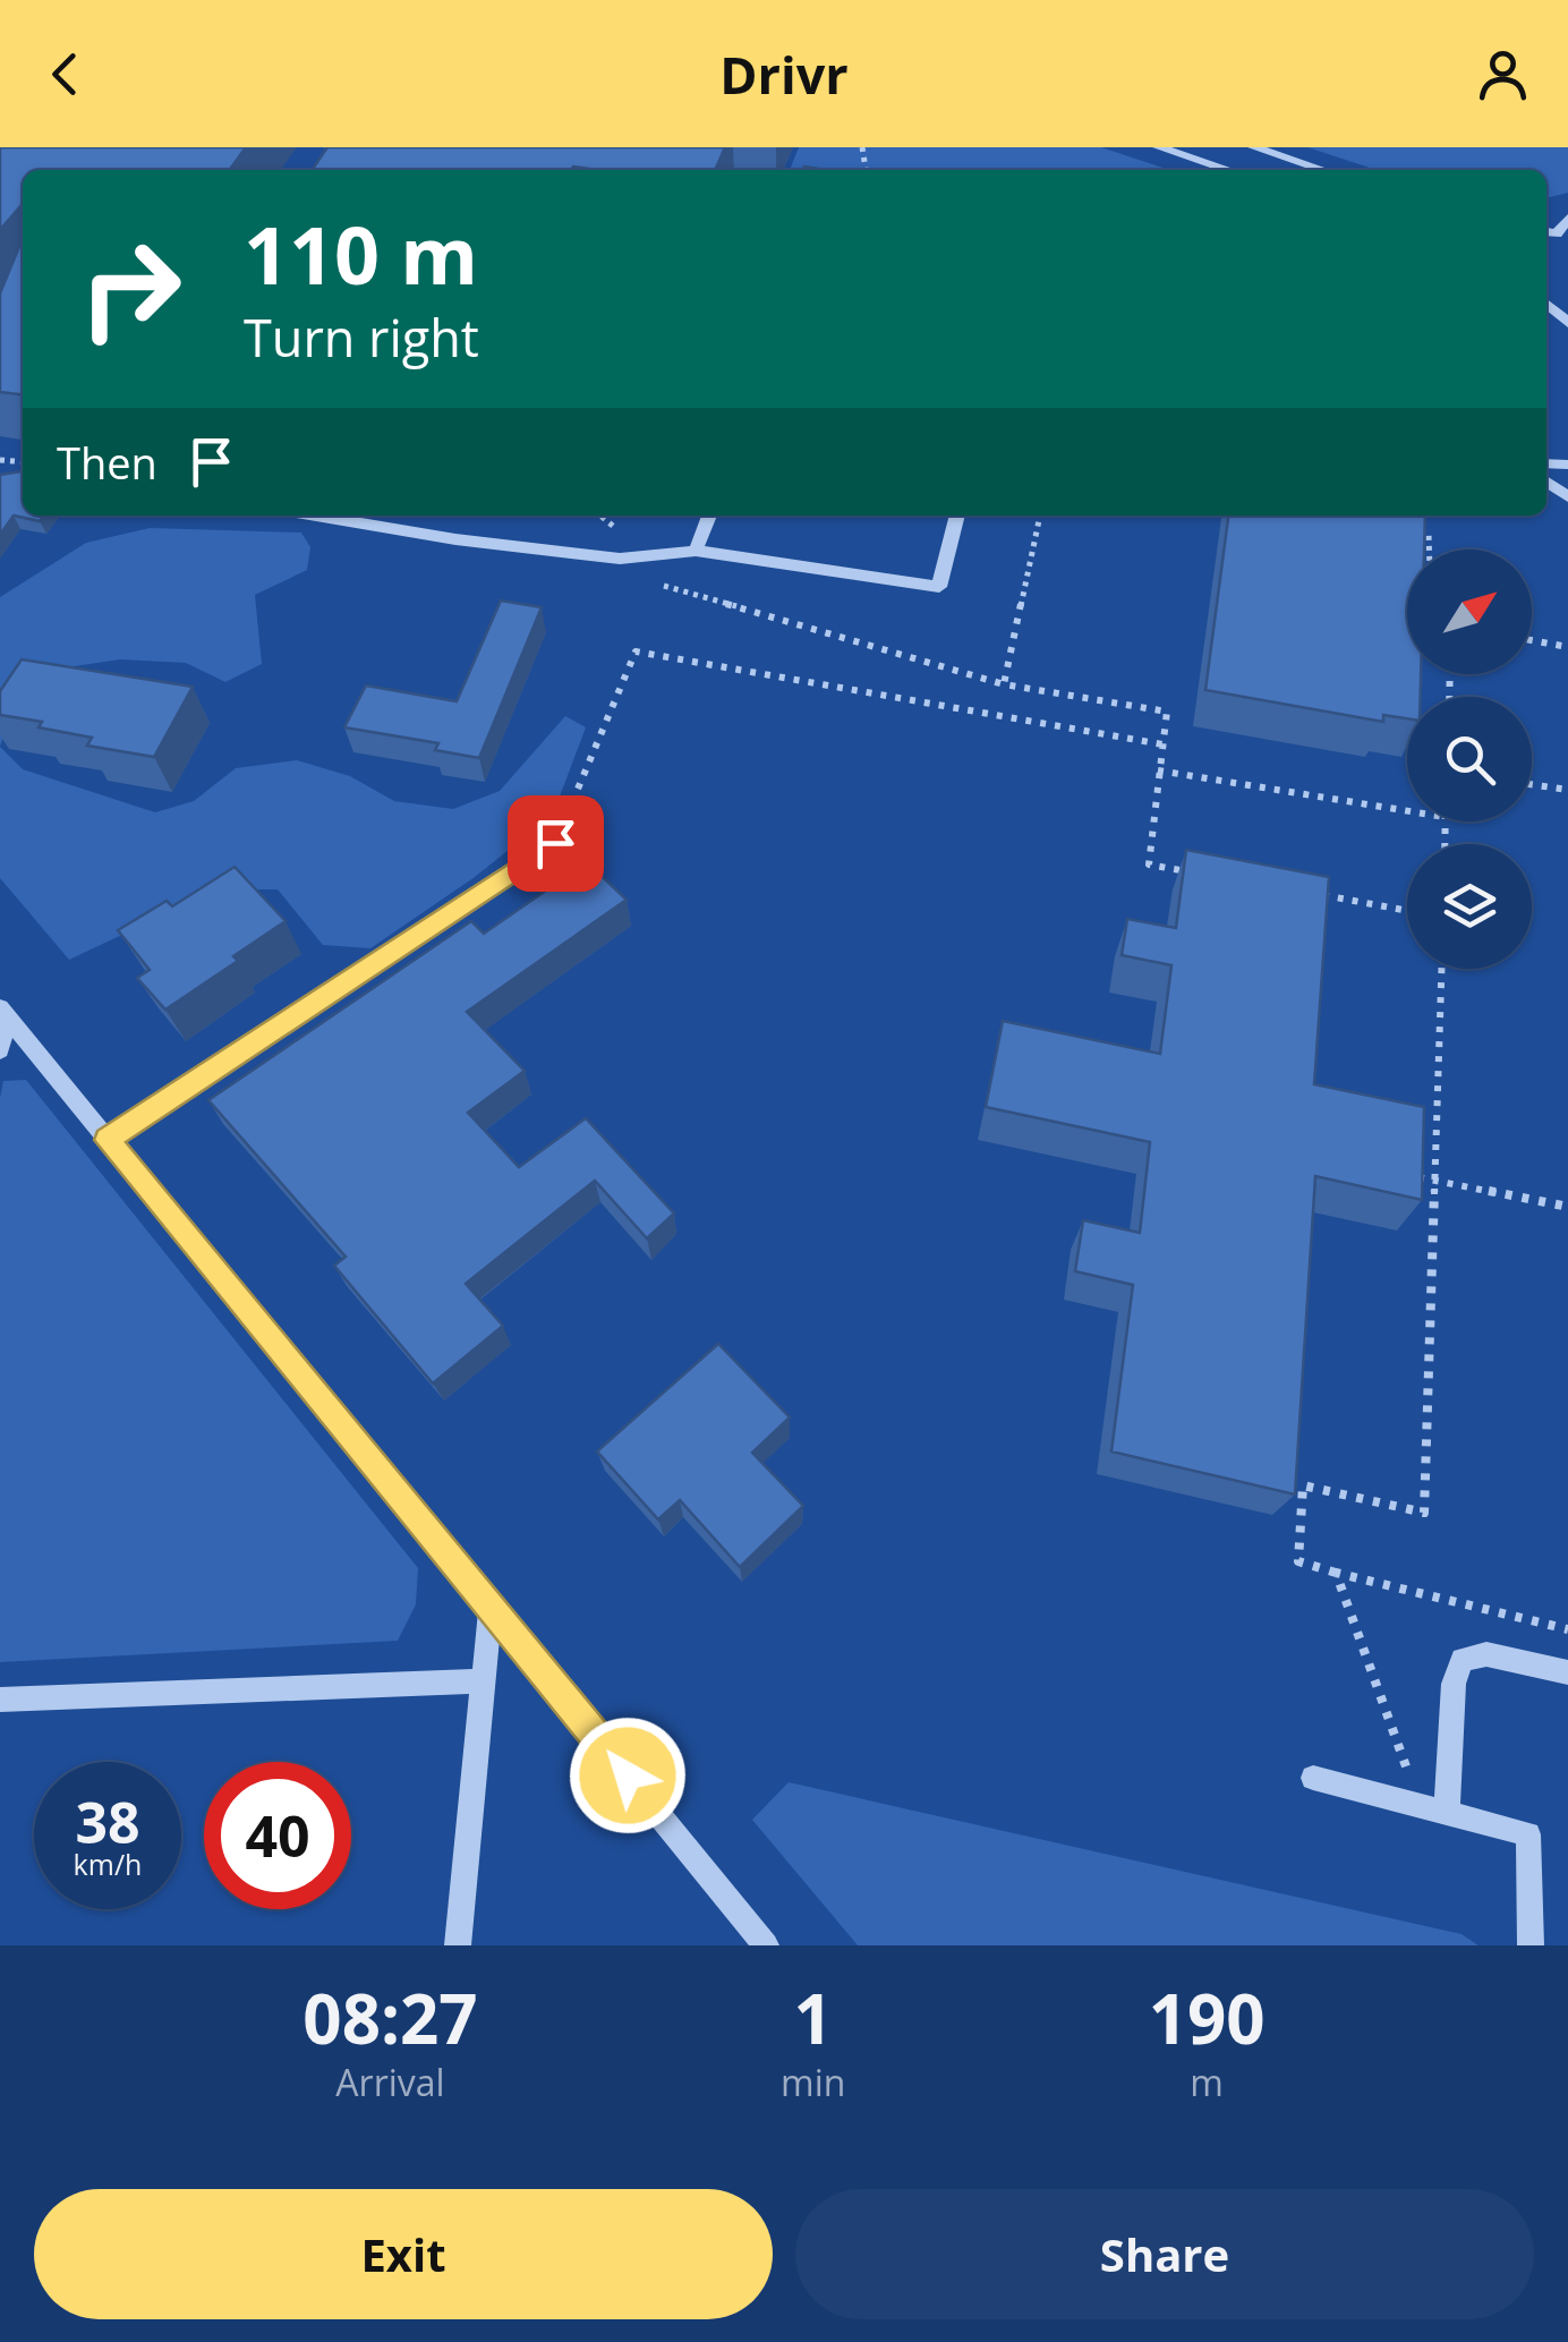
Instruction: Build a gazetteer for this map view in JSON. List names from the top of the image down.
{
  "north": "top right",
  "page": {
    "header": "Drivr",
    "turn": ["110 m", "Turn right"],
    "then": "Then",
    "speed": "38 km/h",
    "limit": "40",
    "eta": [
      "08:27",
      "Arrival",
      "1",
      "min",
      "190",
      "m"
    ],
    "buttons": ["Exit", "Share"]
  }
}
